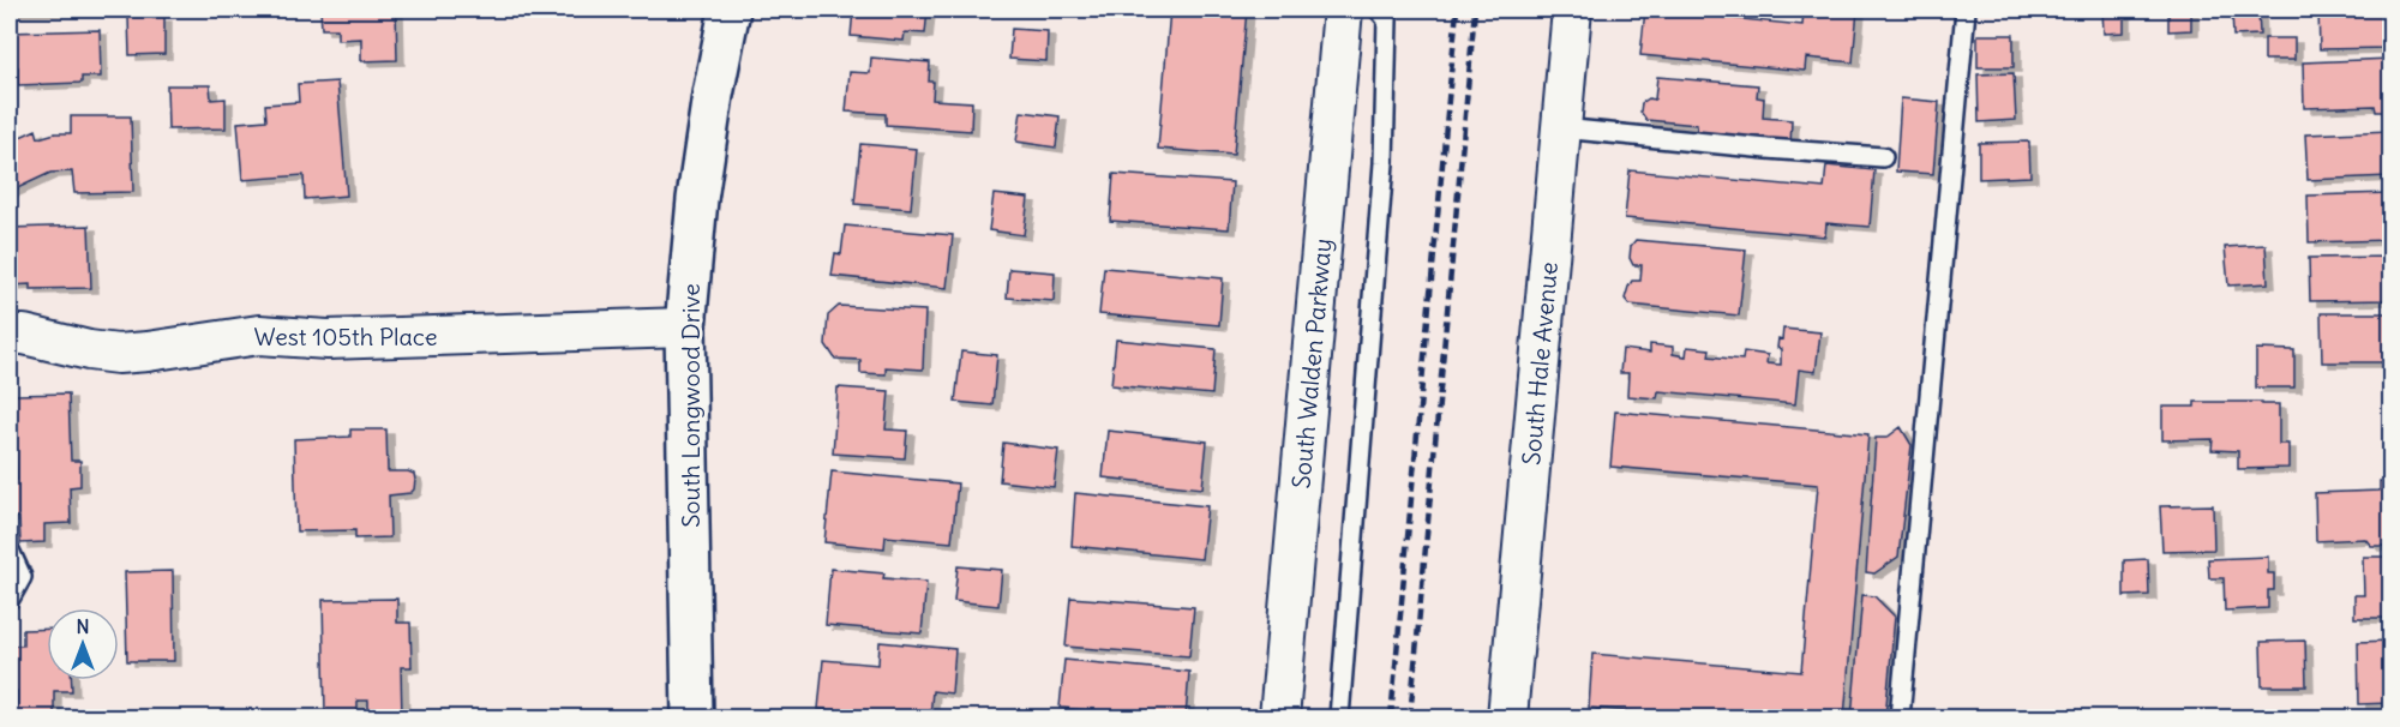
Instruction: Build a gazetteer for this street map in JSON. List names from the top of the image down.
{
  "streets": {
    "street": [
      "West 105th Place",
      "South Walden Parkway",
      "South Hale Avenue",
      "South Longwood Drive"
    ]
  },
  "crossings": [
    ["West 105th Place", "South Longwood Drive"]
  ],
  "north": "top"
}
